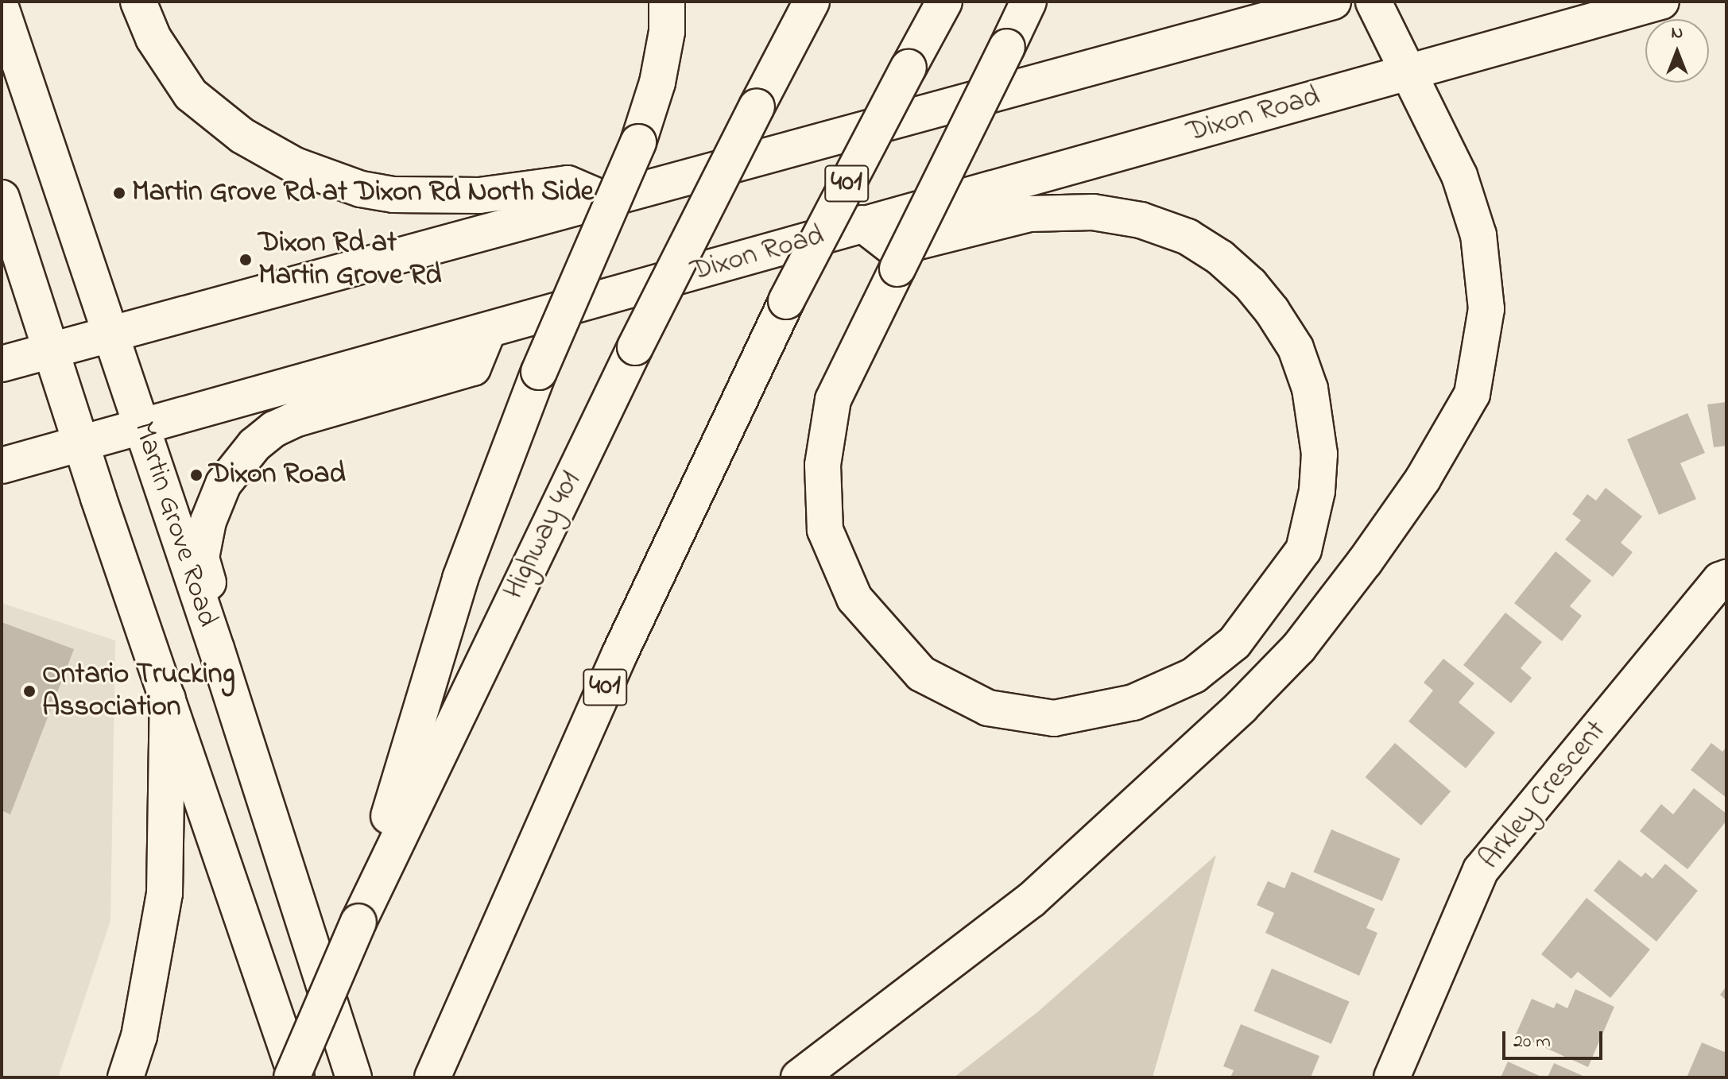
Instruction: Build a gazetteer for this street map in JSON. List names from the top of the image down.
{
  "streets": {
    "main road": [
      "Dixon Road",
      "401",
      "Martin Grove Road",
      "Highway 401",
      "Arkley Crescent"
    ]
  },
  "crossings": [
    ["Dixon Road", "Martin Grove Road"]
  ],
  "places": [
    "Martin Grove Rd at Dixon Rd North Side",
    "Dixon Rd at Martin Grove Rd",
    "Dixon Road",
    "Ontario Trucking Association"
  ],
  "scale_bar": "20 m",
  "north": "top"
}
